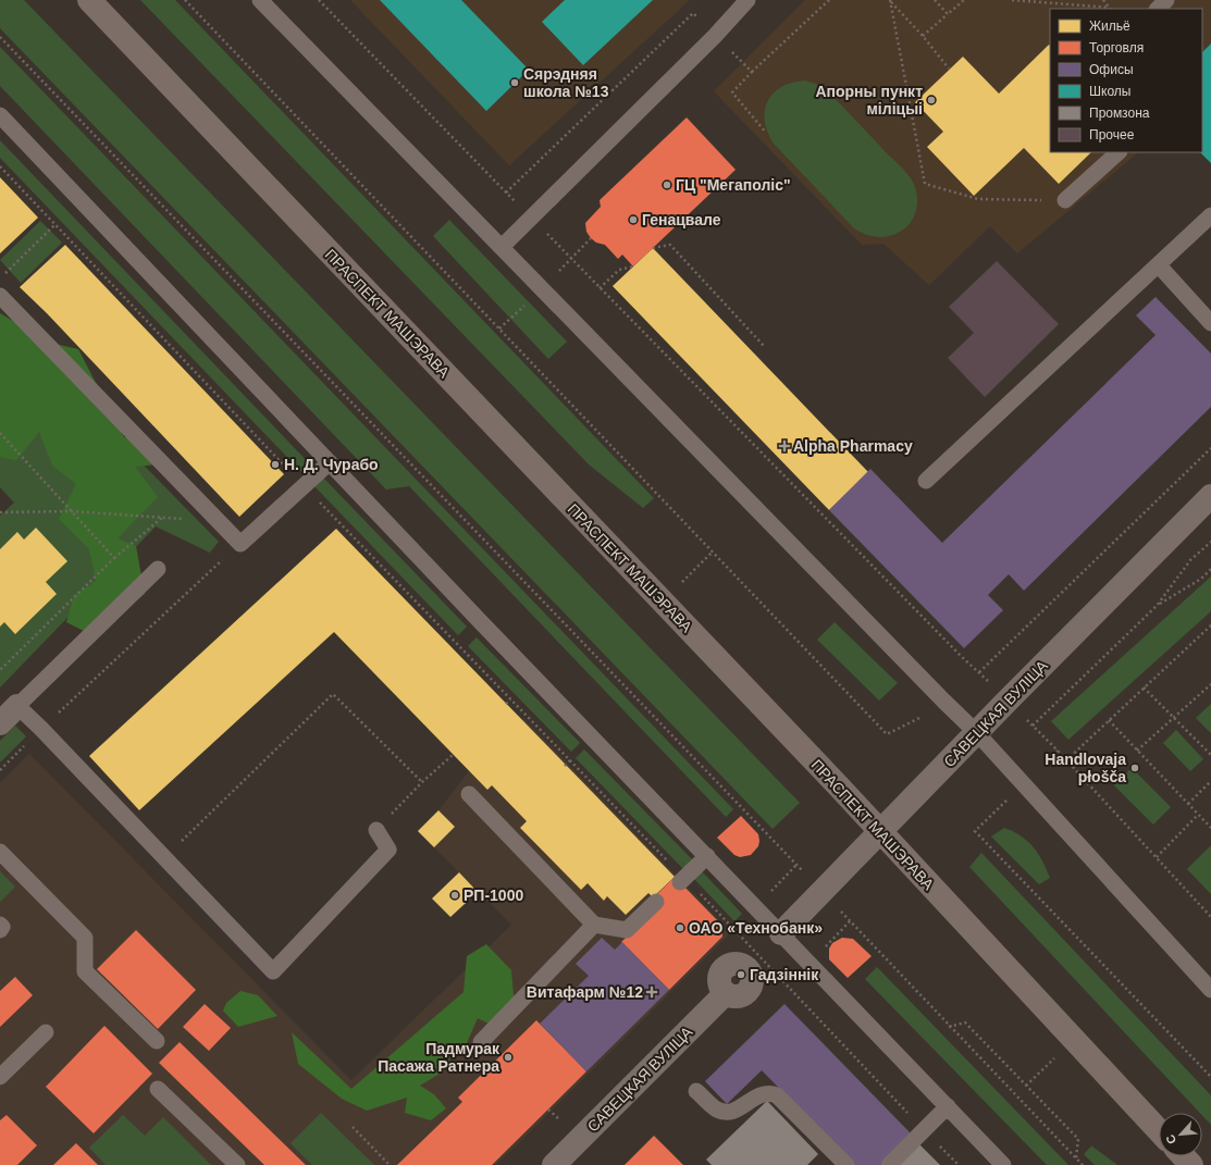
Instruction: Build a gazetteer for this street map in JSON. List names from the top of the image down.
{
  "streets": {
    "main road": ["ПРАСПЕКТ МАШЭРАВА"],
    "street": ["САВЕЦКАЯ ВУЛІЦА"]
  },
  "crossings": [
    ["ПРАСПЕКТ МАШЭРАВА", "САВЕЦКАЯ ВУЛІЦА"]
  ],
  "places": {
    "other": [
      "Сярэдняя школа №13",
      "Апорны пункт міліцыі",
      "ГЦ \"Мегаполіс\"",
      "Генацвале",
      "Н. Д. Чурабо",
      "Handlovaja płošča",
      "РП-1000",
      "ОАО «Технобанк»",
      "Гадзіннік",
      "Падмурак Пасажа Ратнера"
    ],
    "health": ["Alpha Pharmacy", "Витафарм №12"]
  },
  "legend": [
    "Жильё",
    "Торговля",
    "Офисы",
    "Школы",
    "Промзона",
    "Прочее"
  ],
  "north": "bottom left"
}
